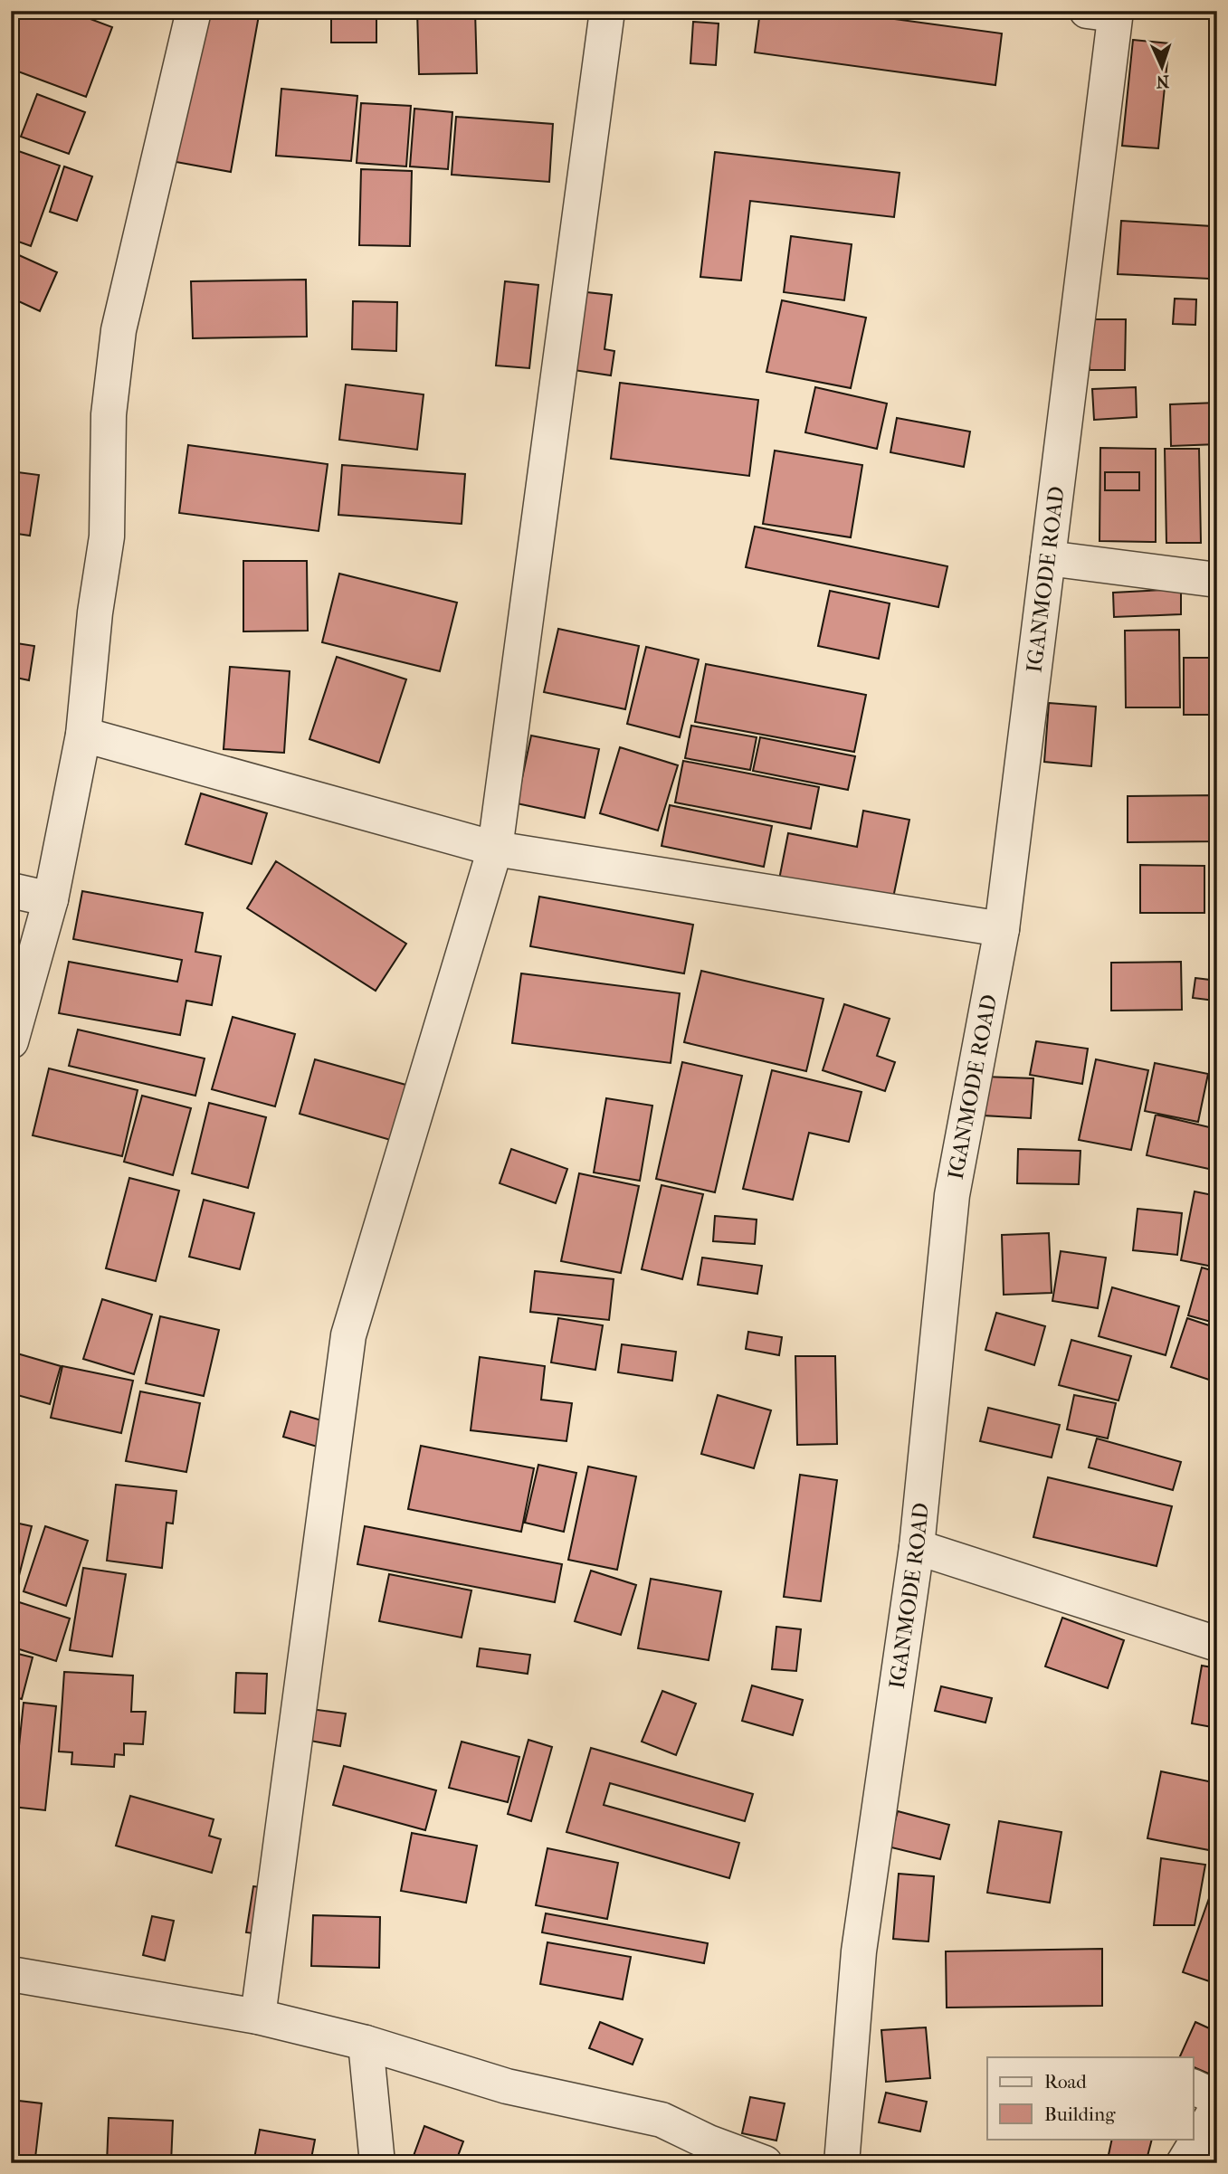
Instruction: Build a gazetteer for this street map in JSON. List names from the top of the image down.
{
  "streets": {
    "street": ["IGANMODE ROAD"]
  },
  "legend": ["Road", "Building"],
  "north": "bottom"
}
